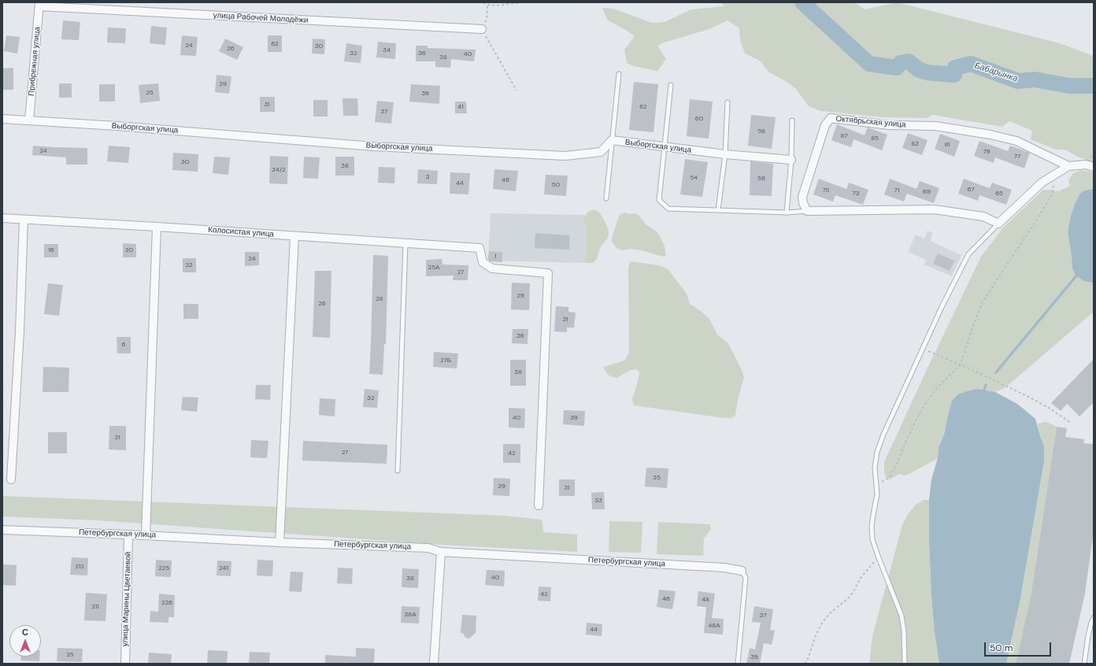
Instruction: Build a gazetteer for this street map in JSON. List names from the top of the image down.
{
  "streets": {
    "street": [
      "улица Рабочей Молодёжи",
      "Прибрежная улица",
      "Октябрьская улица",
      "Выборгская улица",
      "Колосистая улица",
      "Петербургская улица",
      "улица Марины Цветаевой"
    ]
  },
  "crossings": [
    ["улица Рабочей Молодёжи", "Прибрежная улица"],
    ["Прибрежная улица", "Выборгская улица"],
    ["Петербургская улица", "улица Марины Цветаевой"]
  ],
  "water": ["Бабарынка"],
  "house_numbers": [
    "62",
    "24",
    "30",
    "26",
    "34",
    "32",
    "36",
    "40",
    "38",
    "29",
    "25",
    "39",
    "31",
    "41",
    "62",
    "37",
    "60",
    "58",
    "87",
    "85",
    "83",
    "81",
    "24",
    "79",
    "77",
    "30",
    "38",
    "34/2",
    "3",
    "54",
    "56",
    "46",
    "44",
    "50",
    "67",
    "75",
    "71",
    "69",
    "73",
    "65",
    "16",
    "20",
    "1",
    "24",
    "22",
    "25А",
    "27",
    "29",
    "28",
    "26",
    "31",
    "36",
    "6",
    "27Б",
    "38",
    "32",
    "40",
    "39",
    "21",
    "27",
    "42",
    "35",
    "29",
    "31",
    "33",
    "212",
    "225",
    "241",
    "40",
    "38",
    "42",
    "46",
    "48",
    "226",
    "211",
    "38А",
    "37",
    "48А",
    "44",
    "25",
    "39"
  ],
  "scale_bar": "50 m",
  "north": "top"
}
